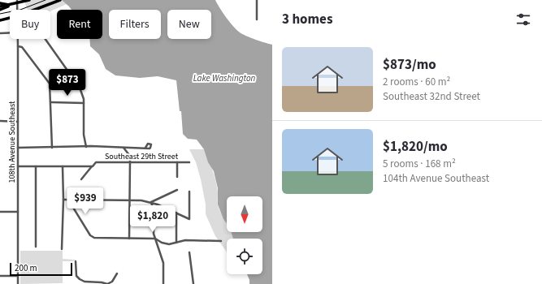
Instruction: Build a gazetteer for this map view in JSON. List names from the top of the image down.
{
  "streets": {
    "street": ["108th Avenue Southeast", "Southeast 29th Street"]
  },
  "crossings": [
    ["108th Avenue Southeast", "Southeast 29th Street"]
  ],
  "water": ["Lake Washington"],
  "scale_bar": "200 m",
  "north": "bottom",
  "page": {
    "heading": "3 homes",
    "chip": [
      "Buy",
      "Rent",
      "Filters",
      "New"
    ],
    "list": [
      {
        "name": "$873/mo",
        "note": "2 rooms · 60 m² · Southeast 32nd Street"
      },
      {
        "name": "$1,820/mo",
        "note": "5 rooms · 168 m² · 104th Avenue Southeast"
      }
    ],
    "price": ["$873", "$939", "$1,820"],
    "scale": "200 m"
  }
}
